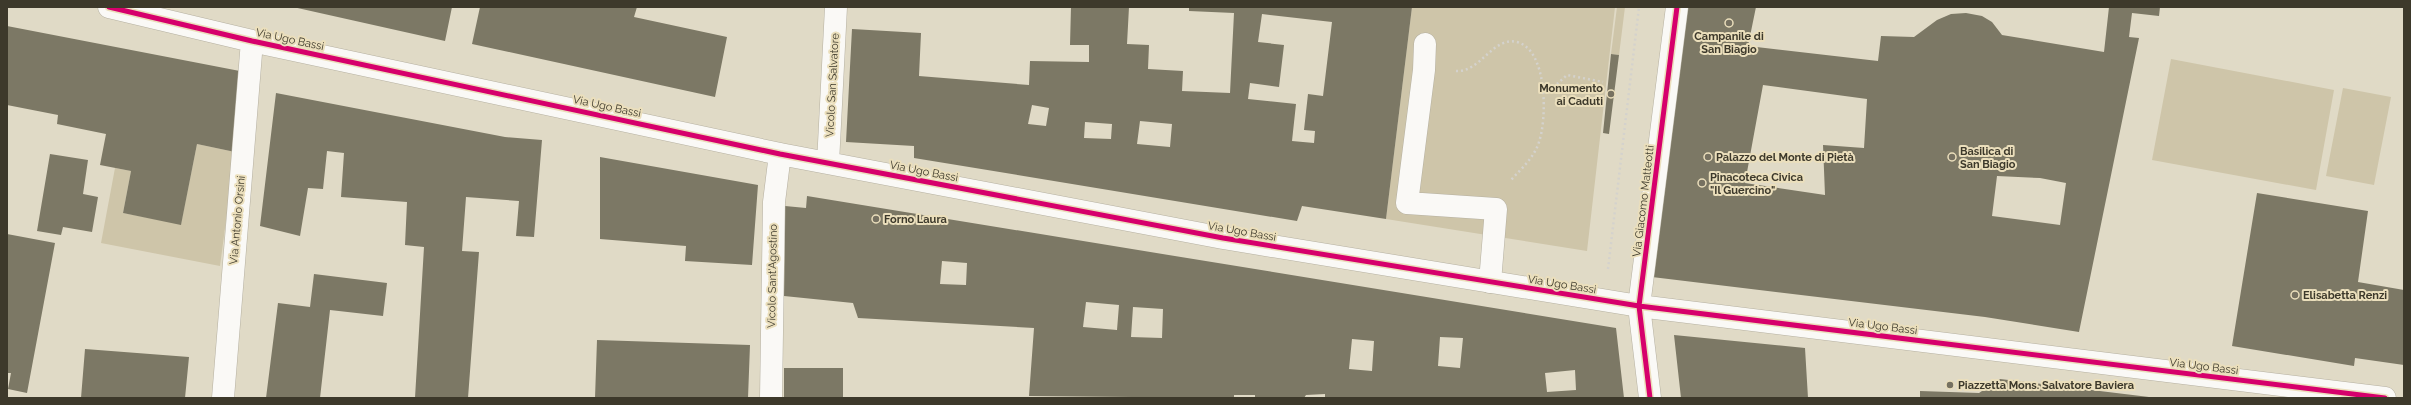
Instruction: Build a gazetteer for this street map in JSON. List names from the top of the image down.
{
  "streets": {
    "street": [
      "Via Ugo Bassi",
      "Vicolo San Salvatore",
      "Via Giacomo Matteotti",
      "Via Antonio Orsini",
      "Vicolo Sant'Agostino"
    ]
  },
  "crossings": [
    ["Via Ugo Bassi", "Vicolo San Salvatore"],
    ["Via Ugo Bassi", "Via Giacomo Matteotti"],
    ["Via Ugo Bassi", "Via Antonio Orsini"],
    ["Via Ugo Bassi", "Vicolo Sant'Agostino"]
  ],
  "places": [
    "Campanile di San Biagio",
    "Monumento ai Caduti",
    "Palazzo del Monte di Pietà",
    "Basilica di San Biagio",
    "Pinacoteca Civica \"Il Guercino\"",
    "Forno Laura",
    "Elisabetta Renzi",
    "Piazzetta Mons. Salvatore Baviera"
  ]
}
